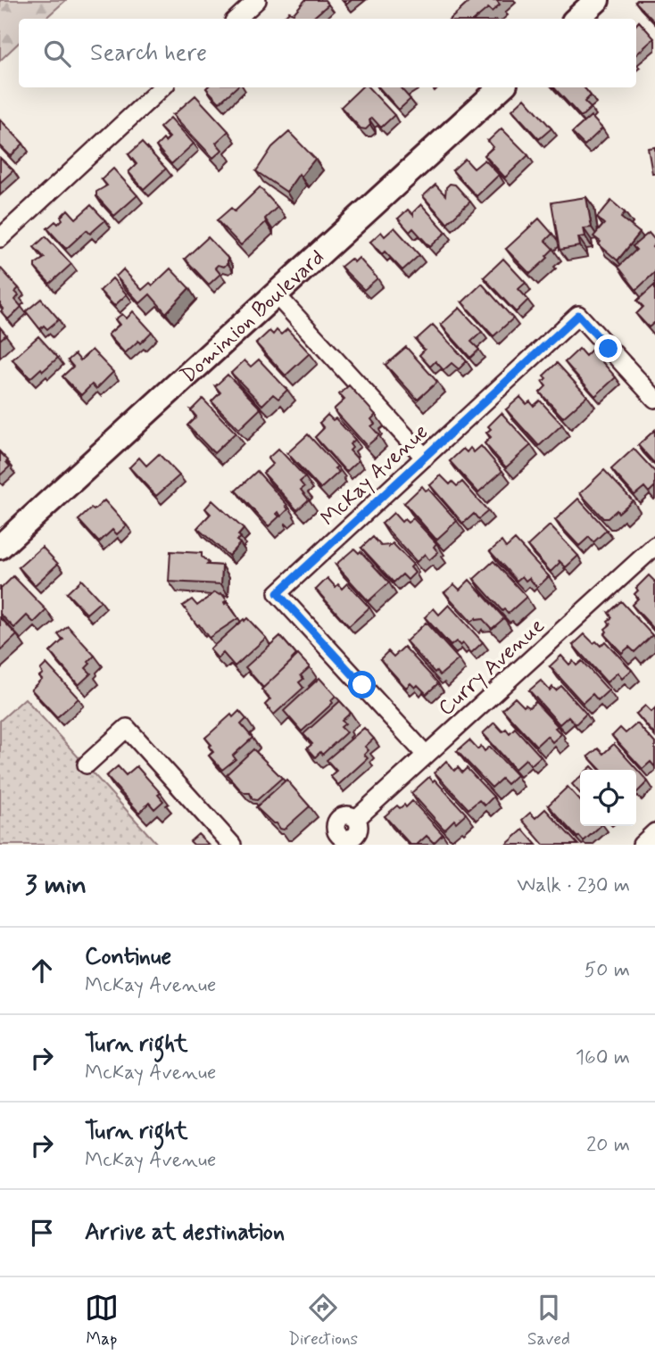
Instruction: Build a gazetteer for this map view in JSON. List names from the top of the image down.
{
  "streets": {
    "street": ["Dominion Boulevard", "McKay Avenue", "Curry Avenue"]
  },
  "crossings": [
    ["McKay Avenue", "Curry Avenue"]
  ],
  "page": {
    "search": "Search here",
    "heading": ["3 min", "Walk · 230 m"],
    "list": [
      ["Continue", "McKay Avenue", "50 m"],
      ["Turn right", "McKay Avenue", "160 m"],
      ["Turn right", "McKay Avenue", "20 m"],
      "Arrive at destination"
    ],
    "nav": ["Map", "Directions", "Saved"]
  }
}
